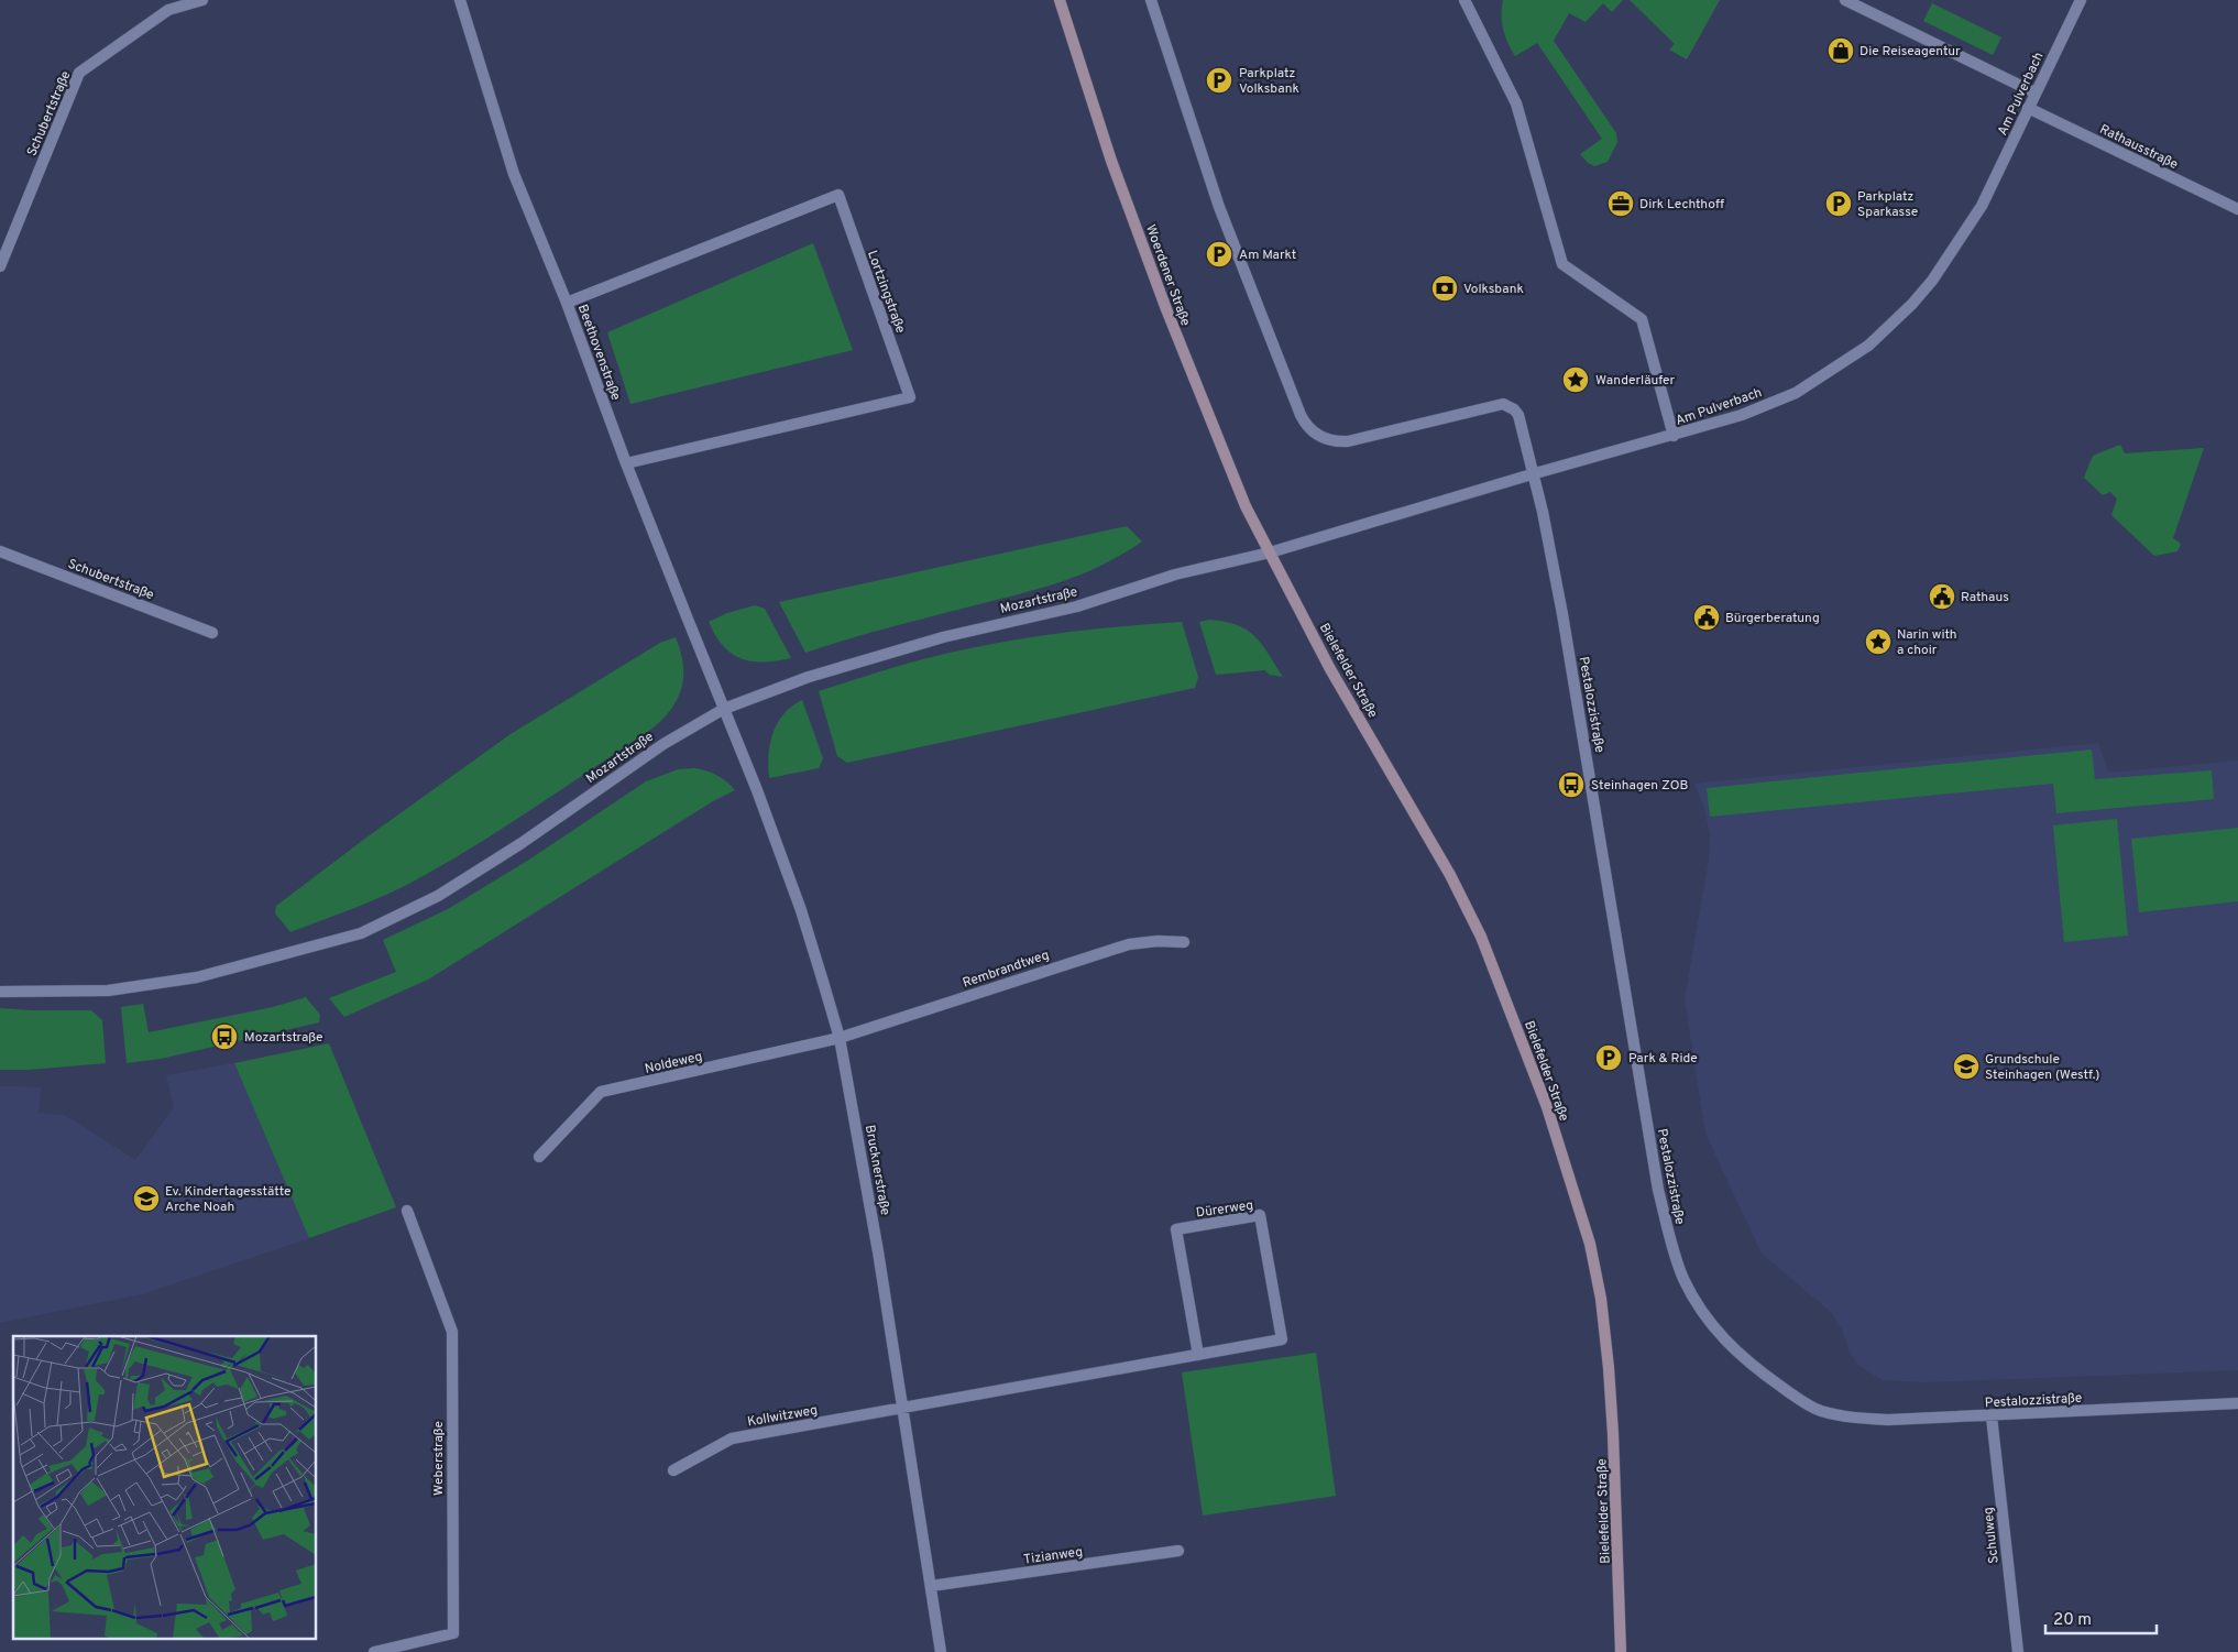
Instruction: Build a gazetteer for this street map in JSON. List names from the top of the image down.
{
  "streets": {
    "main road": ["Woerdener Straße", "Bielefelder Straße"],
    "street": [
      "Am Pulverbach",
      "Schubertstraße",
      "Rathausstraße",
      "Lortzingstraße",
      "Beethovenstraße",
      "Mozartstraße",
      "Pestalozzistraße",
      "Rembrandtweg",
      "Noldeweg",
      "Brucknerstraße",
      "Dürerweg",
      "Kollwitzweg",
      "Weberstraße",
      "Schulweg",
      "Tizianweg"
    ]
  },
  "crossings": [
    ["Am Pulverbach", "Rathausstraße"],
    ["Am Pulverbach", "Woerdener Straße"],
    ["Am Pulverbach", "Mozartstraße"],
    ["Am Pulverbach", "Bielefelder Straße"],
    ["Am Pulverbach", "Pestalozzistraße"],
    ["Woerdener Straße", "Mozartstraße"],
    ["Woerdener Straße", "Bielefelder Straße"],
    ["Lortzingstraße", "Beethovenstraße"],
    ["Beethovenstraße", "Mozartstraße"],
    ["Beethovenstraße", "Brucknerstraße"],
    ["Mozartstraße", "Bielefelder Straße"],
    ["Mozartstraße", "Brucknerstraße"],
    ["Pestalozzistraße", "Schulweg"],
    ["Rembrandtweg", "Noldeweg"],
    ["Rembrandtweg", "Brucknerstraße"],
    ["Noldeweg", "Brucknerstraße"],
    ["Brucknerstraße", "Dürerweg"],
    ["Brucknerstraße", "Kollwitzweg"],
    ["Brucknerstraße", "Tizianweg"],
    ["Dürerweg", "Kollwitzweg"]
  ],
  "places": {
    "shop": ["Die Reiseagentur"],
    "parking": [
      "Parkplatz Volksbank",
      "Parkplatz Sparkasse",
      "Am Markt",
      "Park & Ride"
    ],
    "office": ["Dirk Lechthoff"],
    "bank": ["Volksbank"],
    "place": ["Wanderläufer", "Narin with a choir"],
    "public building": ["Rathaus", "Bürgerberatung"],
    "bus stop": ["Steinhagen ZOB", "Mozartstraße"],
    "school or university": ["Grundschule Steinhagen (Westf.)", "Ev. Kindertagesstätte Arche Noah"]
  },
  "scale_bar": "20 m"
}
